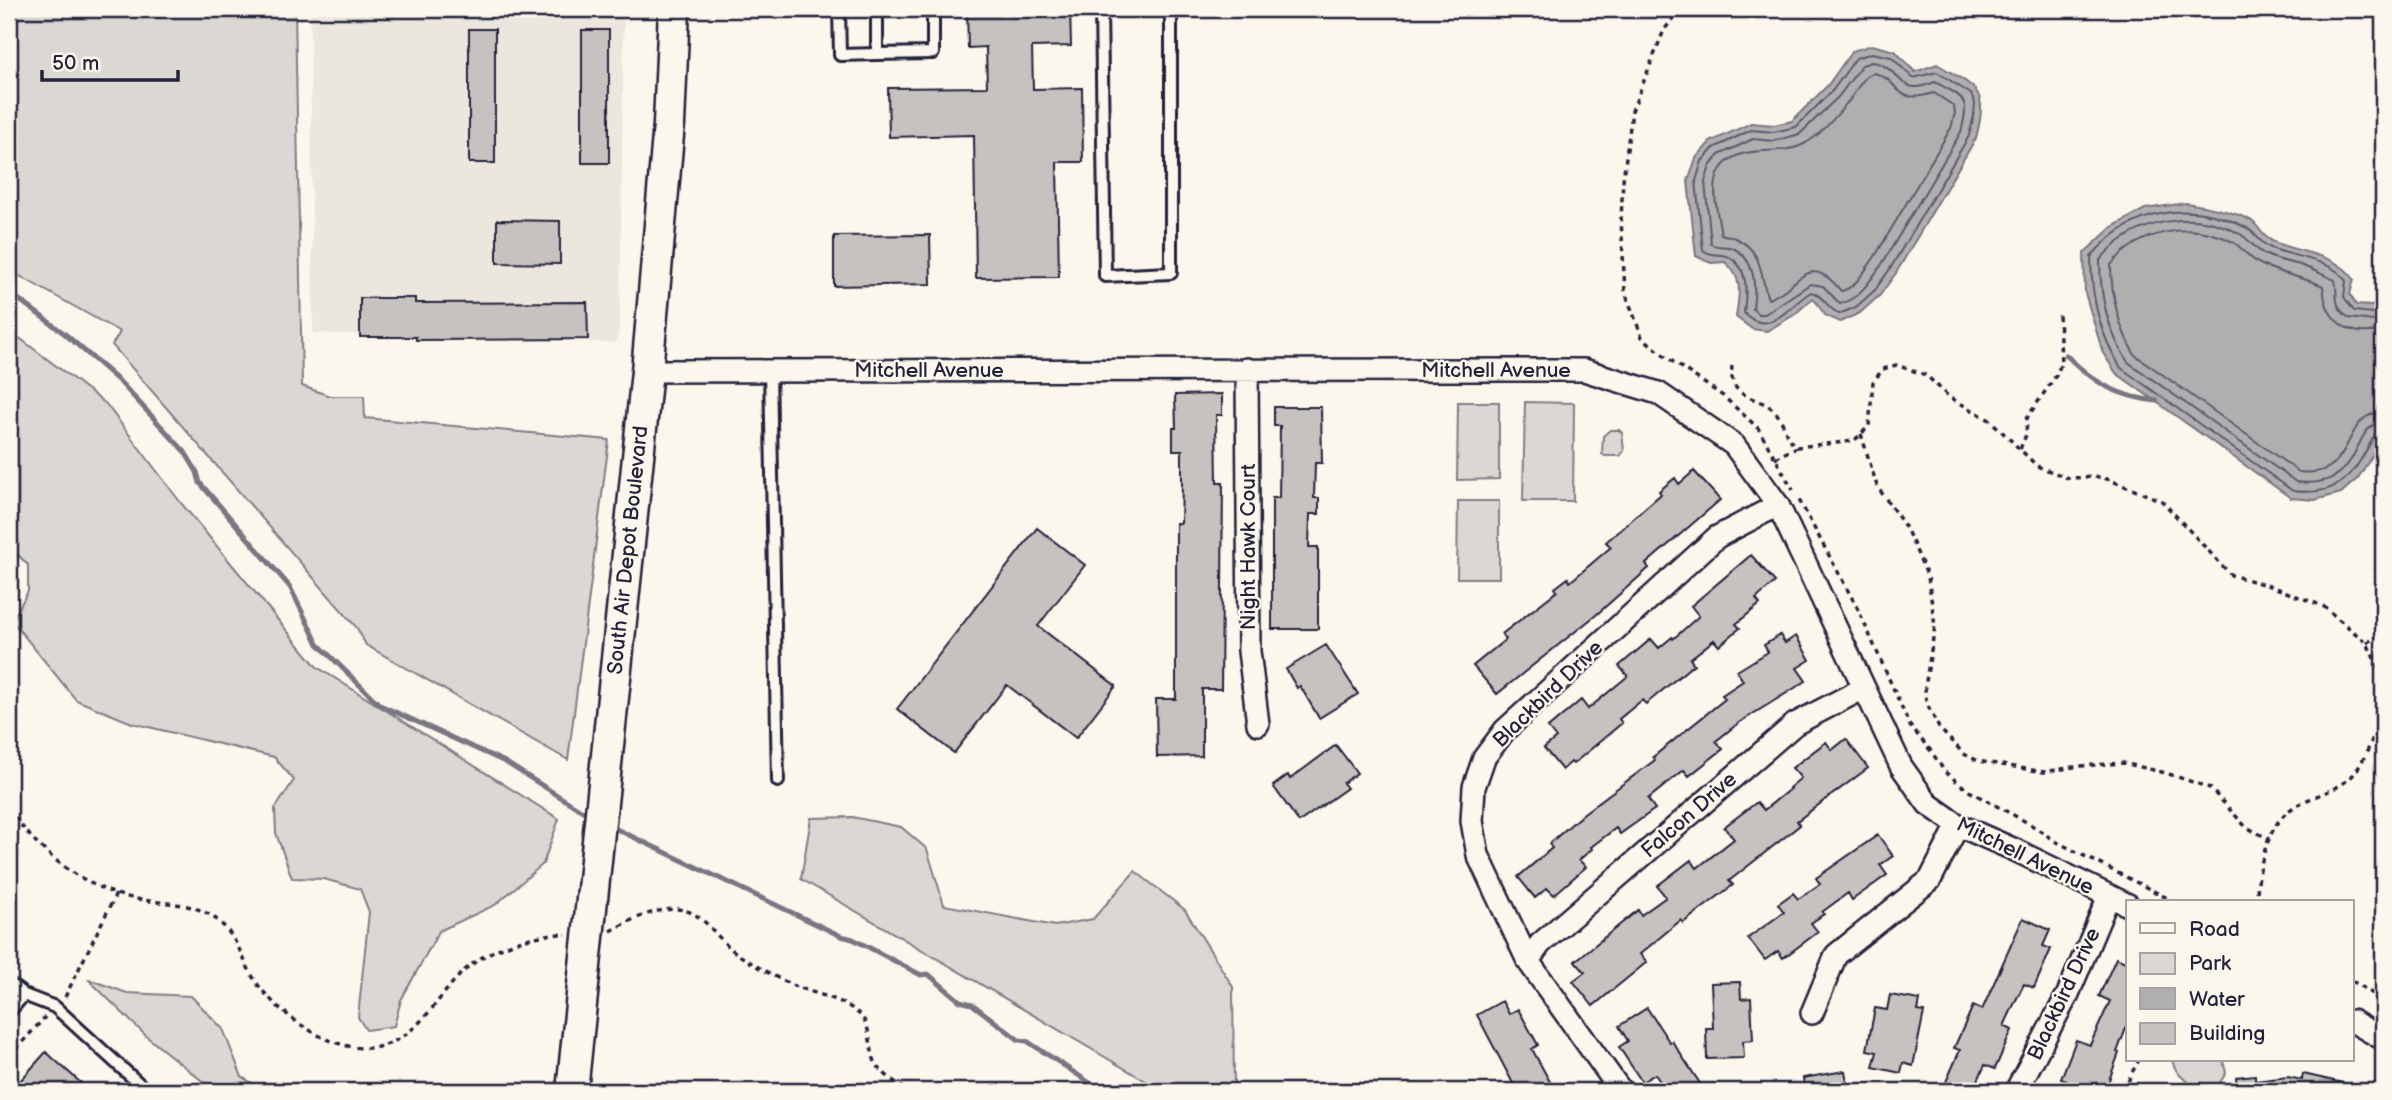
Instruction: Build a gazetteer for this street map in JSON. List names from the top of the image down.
{
  "streets": {
    "street": [
      "Mitchell Avenue",
      "Night Hawk Court",
      "South Air Depot Boulevard",
      "Blackbird Drive",
      "Falcon Drive"
    ]
  },
  "crossings": [
    ["Mitchell Avenue", "Night Hawk Court"],
    ["Mitchell Avenue", "South Air Depot Boulevard"],
    ["Mitchell Avenue", "Blackbird Drive"],
    ["Mitchell Avenue", "Falcon Drive"],
    ["Blackbird Drive", "Falcon Drive"]
  ],
  "legend": [
    "Road",
    "Park",
    "Water",
    "Building"
  ],
  "scale_bar": "50 m"
}
